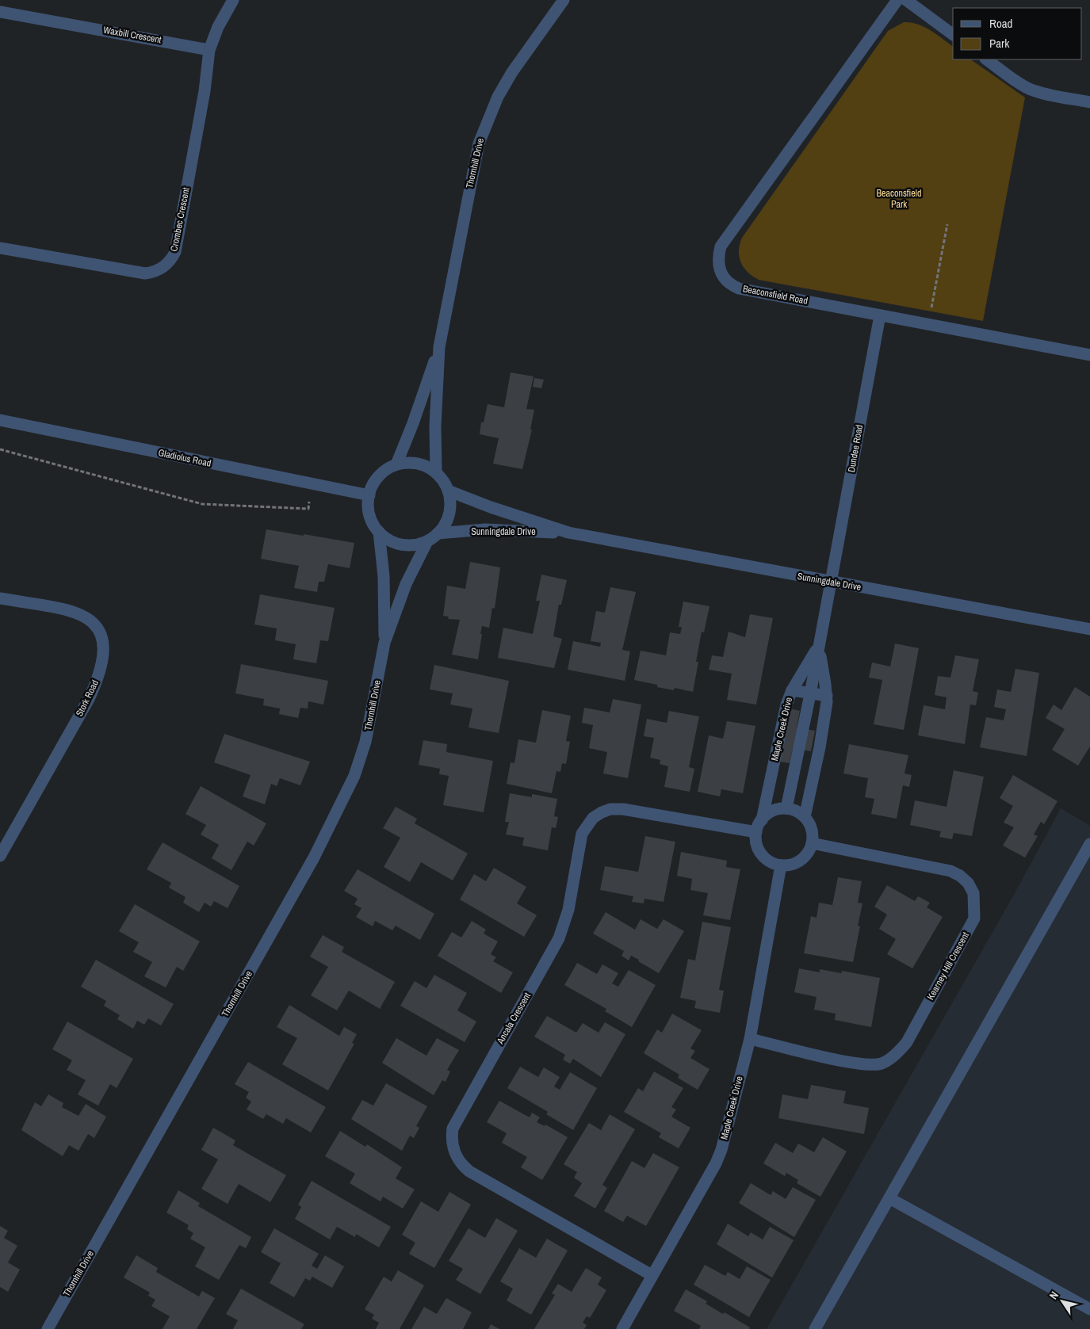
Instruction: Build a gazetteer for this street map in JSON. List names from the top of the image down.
{
  "streets": {
    "street": [
      "Waxbill Crescent",
      "Thornhill Drive",
      "Crombec Crescent",
      "Beaconsfield Road",
      "Dundee Road",
      "Gladiolus Road",
      "Sunningdale Drive",
      "Stork Road",
      "Maple Creek Drive",
      "Kearney Hill Crescent",
      "Ancala Crescent"
    ]
  },
  "crossings": [
    ["Waxbill Crescent", "Crombec Crescent"],
    ["Thornhill Drive", "Gladiolus Road"],
    ["Thornhill Drive", "Sunningdale Drive"],
    ["Beaconsfield Road", "Dundee Road"],
    ["Dundee Road", "Sunningdale Drive"],
    ["Dundee Road", "Maple Creek Drive"],
    ["Gladiolus Road", "Sunningdale Drive"],
    ["Sunningdale Drive", "Maple Creek Drive"],
    ["Maple Creek Drive", "Kearney Hill Crescent"],
    ["Maple Creek Drive", "Ancala Crescent"],
    ["Kearney Hill Crescent", "Ancala Crescent"]
  ],
  "parks": ["Beaconsfield Park"],
  "legend": ["Road", "Park"],
  "north": "top left"
}
